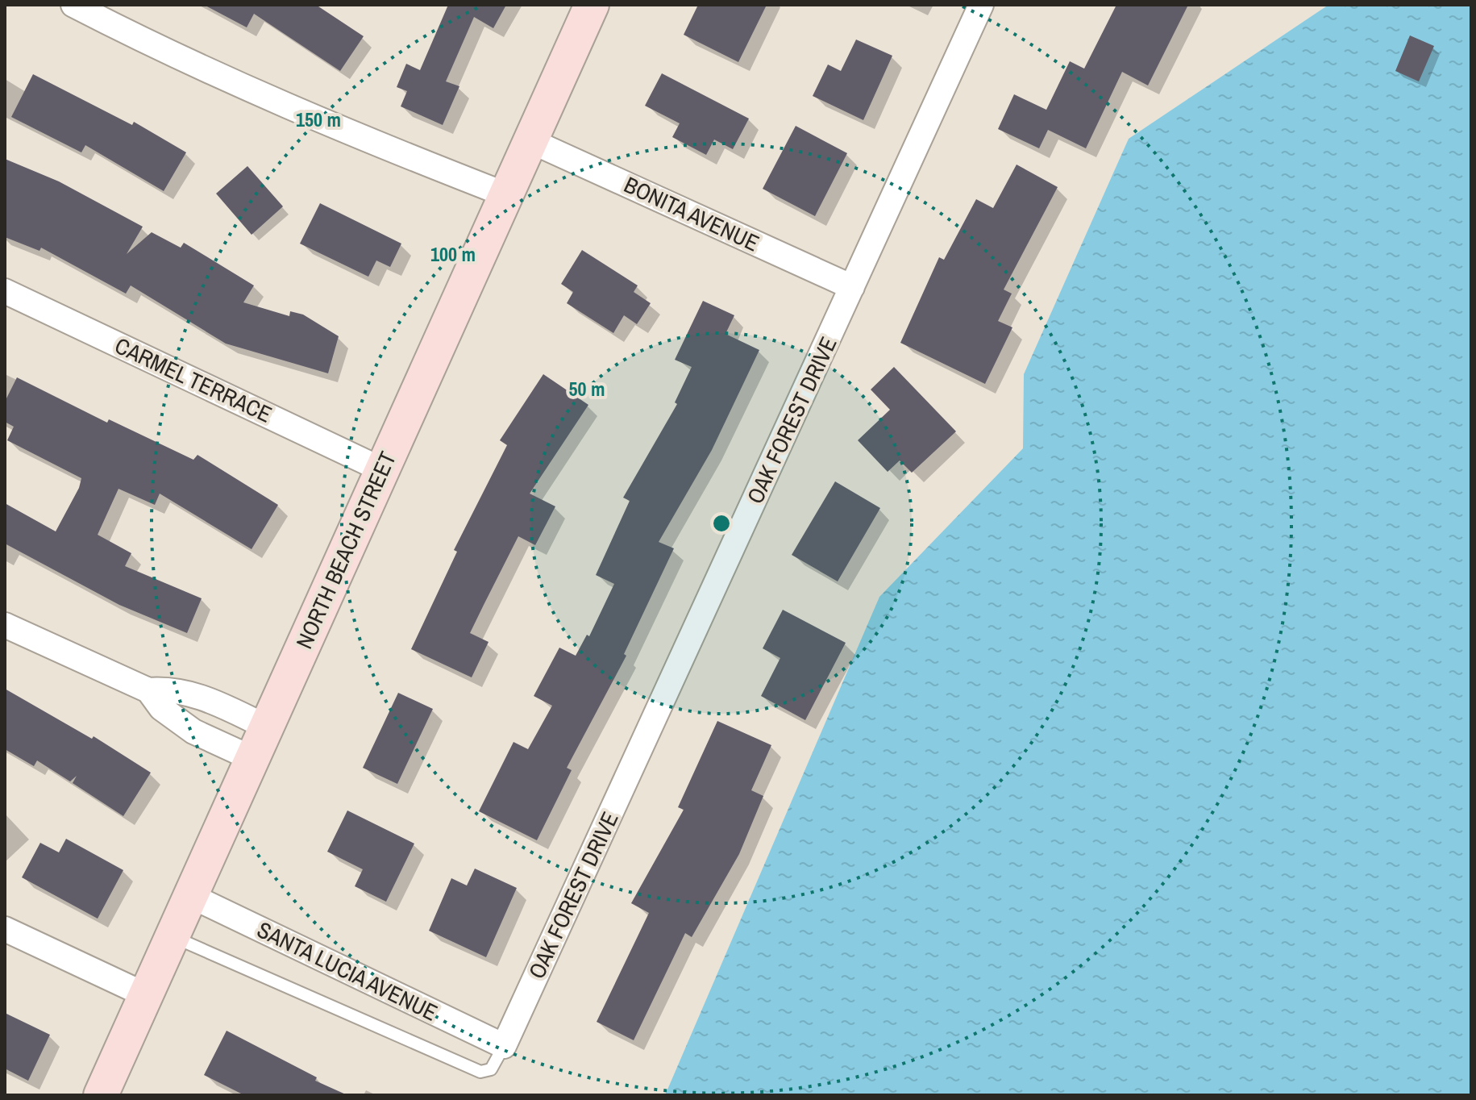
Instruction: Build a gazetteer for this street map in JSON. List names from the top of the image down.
{
  "streets": {
    "street": [
      "BONITA AVENUE",
      "CARMEL TERRACE",
      "OAK FOREST DRIVE",
      "NORTH BEACH STREET",
      "SANTA LUCIA AVENUE"
    ]
  },
  "crossings": [
    ["BONITA AVENUE", "OAK FOREST DRIVE"],
    ["BONITA AVENUE", "NORTH BEACH STREET"],
    ["CARMEL TERRACE", "NORTH BEACH STREET"],
    ["OAK FOREST DRIVE", "SANTA LUCIA AVENUE"],
    ["NORTH BEACH STREET", "SANTA LUCIA AVENUE"]
  ],
  "rings": ["150 m", "100 m", "50 m"]
}
